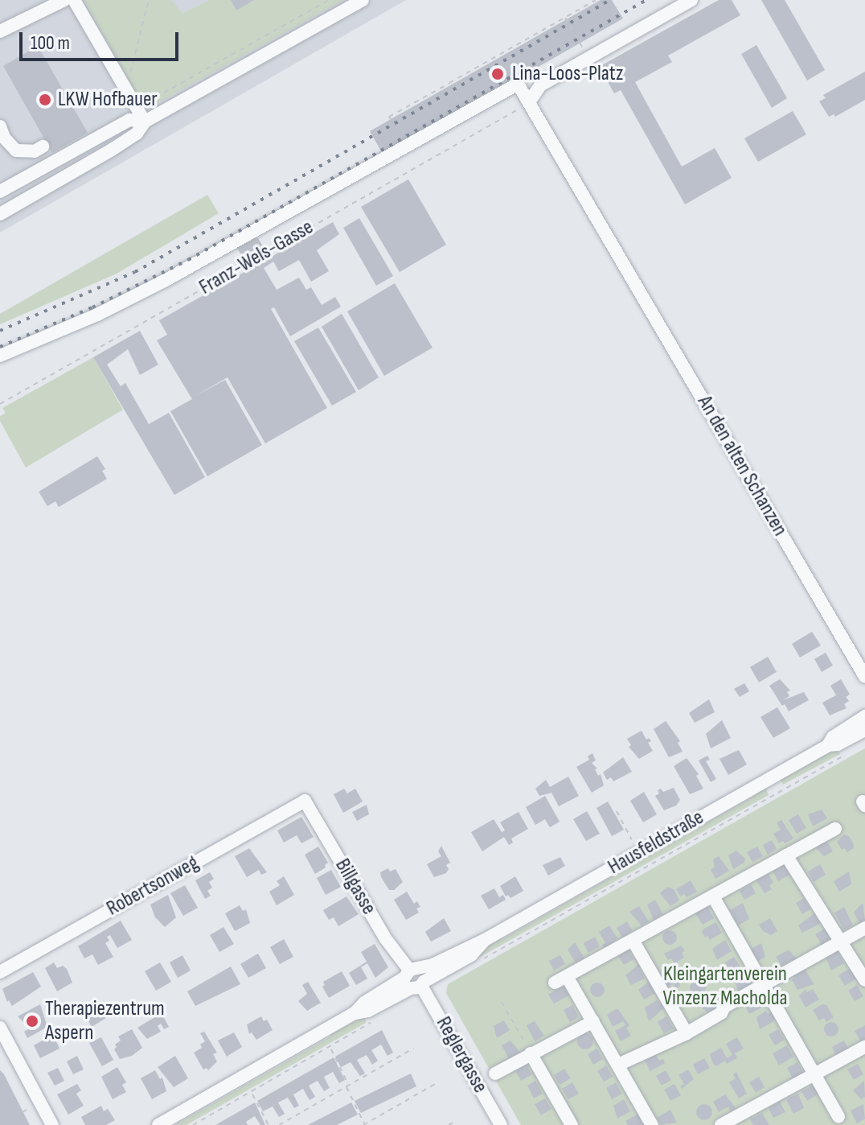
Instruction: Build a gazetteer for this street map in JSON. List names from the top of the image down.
{
  "streets": {
    "street": [
      "An den alten Schanzen",
      "Hausfeldstraße",
      "Robertsonweg",
      "Billgasse",
      "Reglergasse"
    ],
    "path": ["Franz-Wels-Gasse"]
  },
  "crossings": [
    ["Hausfeldstraße", "Billgasse"],
    ["Hausfeldstraße", "Reglergasse"],
    ["Robertsonweg", "Billgasse"],
    ["Billgasse", "Reglergasse"]
  ],
  "parks": ["Kleingartenverein Vinzenz Macholda"],
  "places": ["Lina-Loos-Platz", "LKW Hofbauer", "Therapiezentrum Aspern"],
  "scale_bar": "100 m"
}
